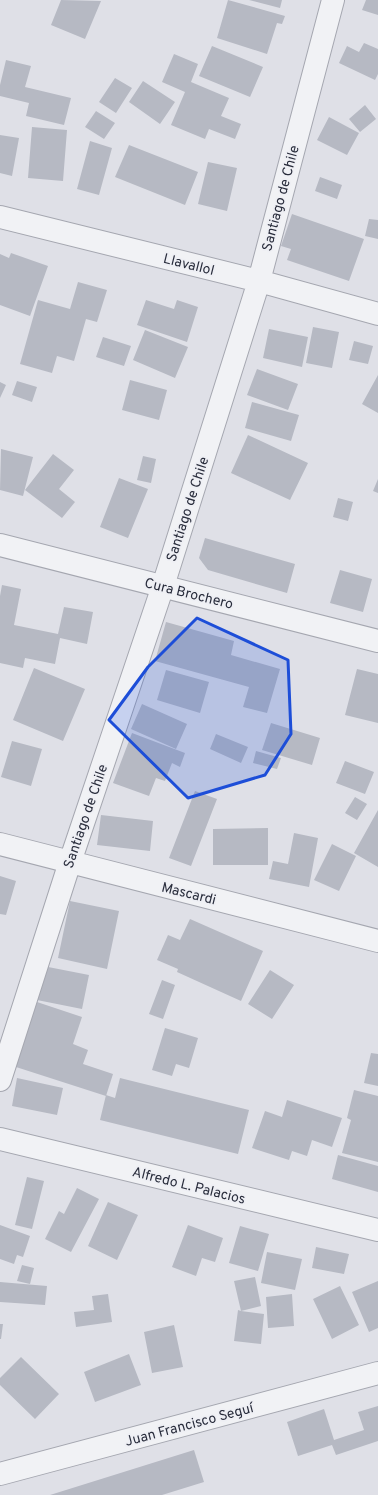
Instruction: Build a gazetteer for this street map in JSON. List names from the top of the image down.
{
  "streets": {
    "street": [
      "Santiago de Chile",
      "Llavallol",
      "Cura Brochero",
      "Mascardi",
      "Alfredo L. Palacios",
      "Juan Francisco Seguí"
    ]
  },
  "crossings": [
    ["Santiago de Chile", "Llavallol"],
    ["Santiago de Chile", "Cura Brochero"],
    ["Santiago de Chile", "Mascardi"]
  ]
}
